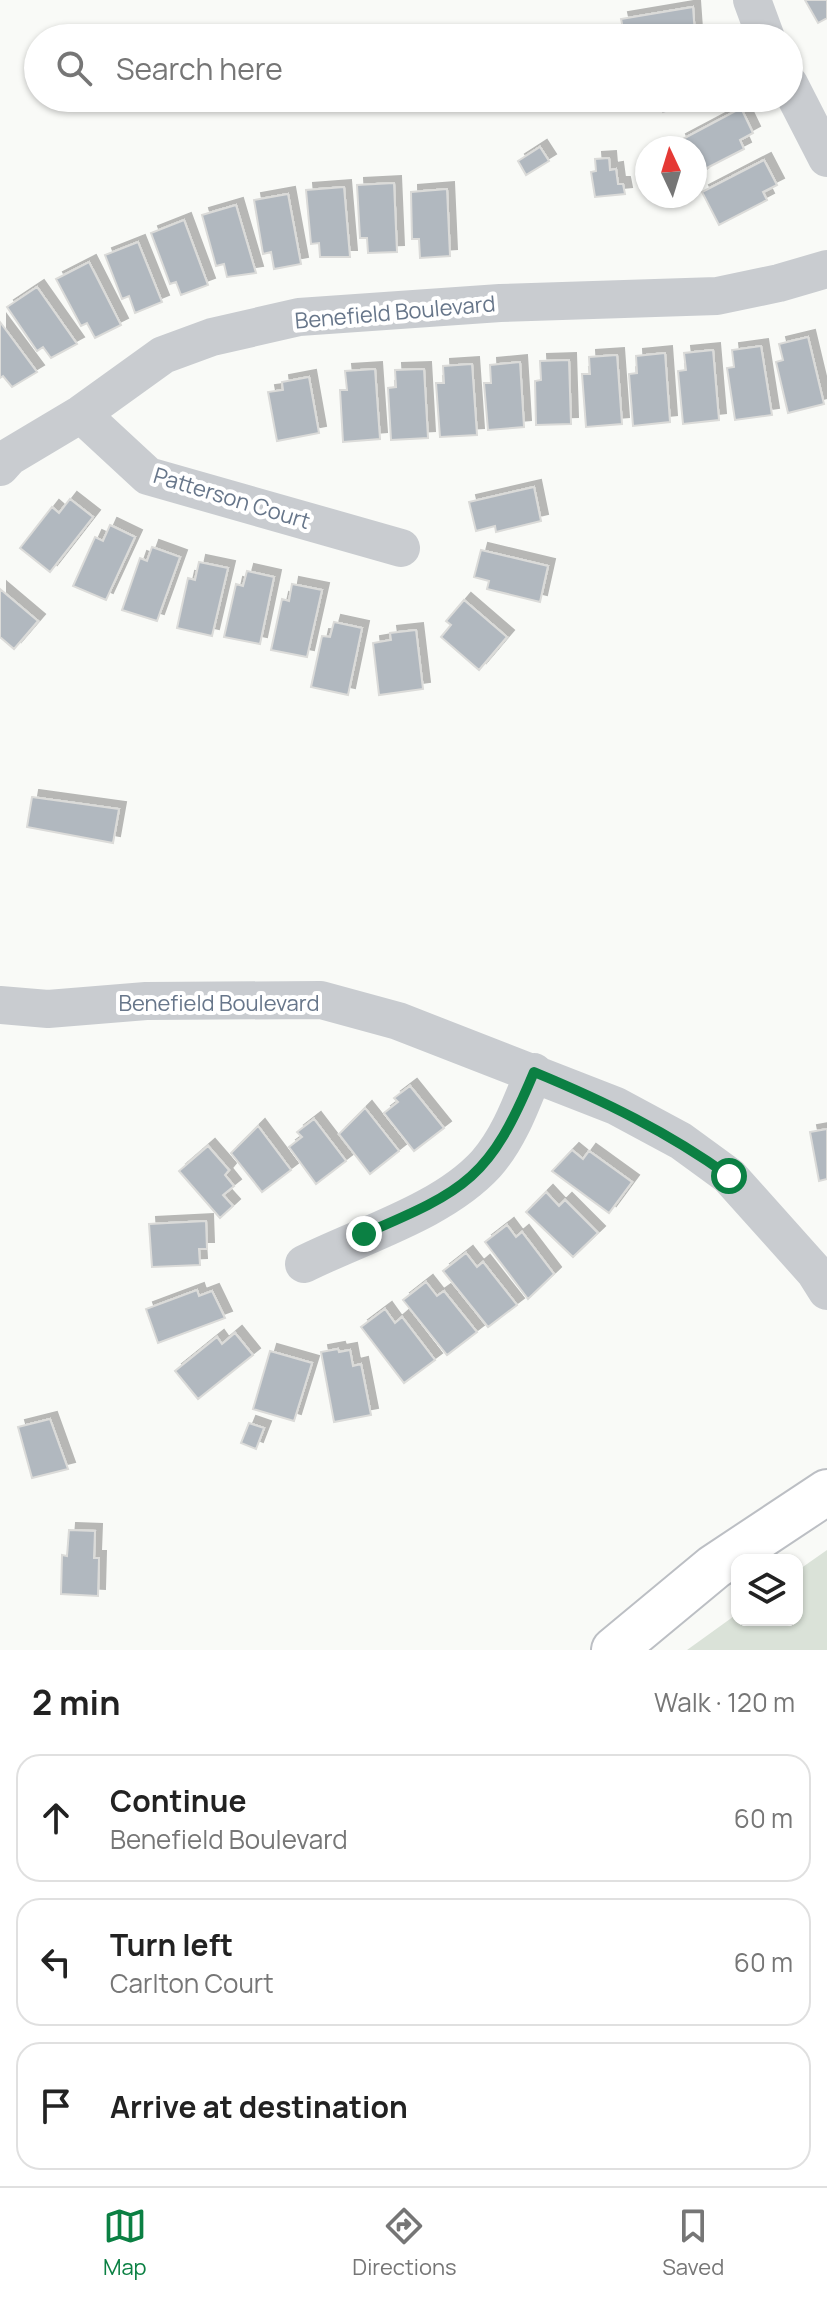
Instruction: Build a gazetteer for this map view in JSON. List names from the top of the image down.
{
  "streets": {
    "street": ["Benefield Boulevard", "Patterson Court"]
  },
  "crossings": [
    ["Benefield Boulevard", "Patterson Court"]
  ],
  "north": "top",
  "page": {
    "search": "Search here",
    "heading": ["2 min", "Walk · 120 m"],
    "list": [
      ["Continue", "Benefield Boulevard", "60 m"],
      ["Turn left", "Carlton Court", "60 m"],
      "Arrive at destination"
    ],
    "nav": ["Map", "Directions", "Saved"]
  }
}
